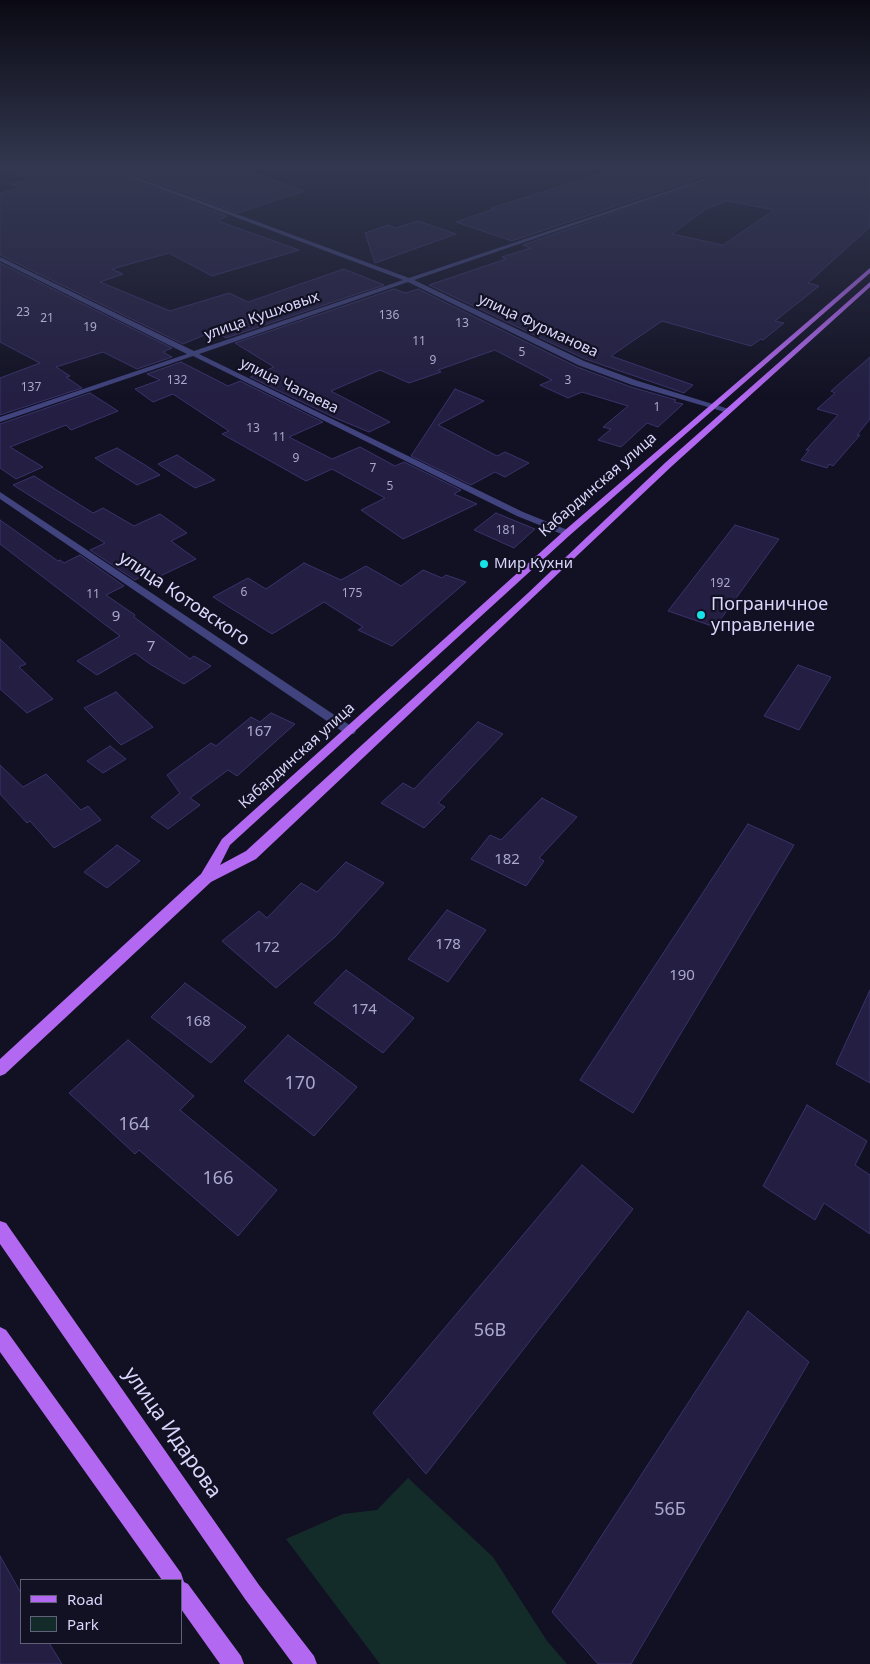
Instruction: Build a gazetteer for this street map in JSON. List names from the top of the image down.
{
  "streets": {
    "main road": ["Кабардинская улица", "улица Идарова"],
    "street": [
      "улица Кушховых",
      "улица Фурманова",
      "улица Чапаева",
      "улица Котовского"
    ]
  },
  "crossings": [
    ["улица Кушховых", "улица Фурманова"],
    ["улица Кушховых", "улица Чапаева"],
    ["улица Фурманова", "Кабардинская улица"],
    ["улица Чапаева", "Кабардинская улица"],
    ["Кабардинская улица", "улица Котовского"]
  ],
  "places": ["Мир Кухни", "Пограничное управление"],
  "house_numbers": [
    "23",
    "136",
    "21",
    "13",
    "19",
    "11",
    "5",
    "9",
    "132",
    "3",
    "137",
    "1",
    "13",
    "11",
    "9",
    "7",
    "5",
    "181",
    "192",
    "6",
    "175",
    "11",
    "9",
    "7",
    "167",
    "182",
    "178",
    "172",
    "190",
    "174",
    "168",
    "170",
    "164",
    "166",
    "56В",
    "56Б"
  ],
  "legend": ["Road", "Park"]
}
